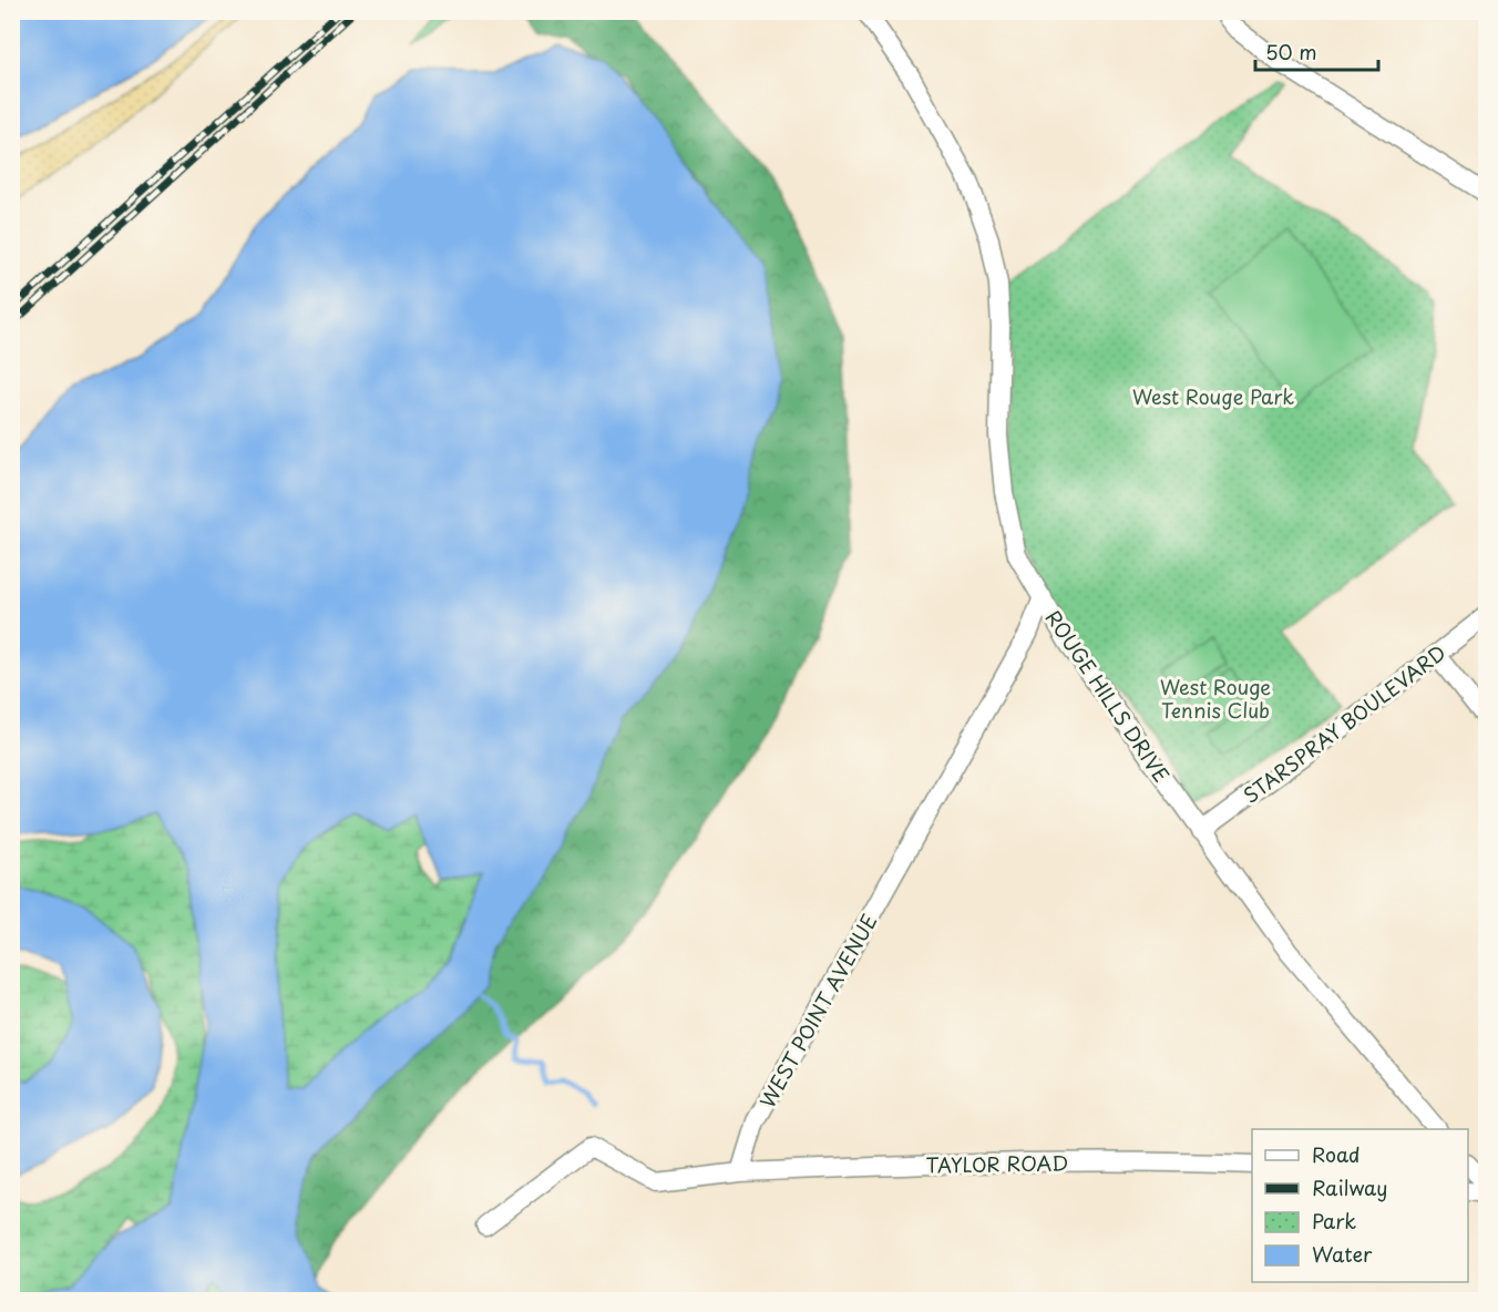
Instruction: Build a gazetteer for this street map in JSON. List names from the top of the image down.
{
  "streets": {
    "street": [
      "ROUGE HILLS DRIVE",
      "STARSPRAY BOULEVARD",
      "WEST POINT AVENUE",
      "TAYLOR ROAD"
    ]
  },
  "crossings": [
    ["ROUGE HILLS DRIVE", "STARSPRAY BOULEVARD"],
    ["ROUGE HILLS DRIVE", "WEST POINT AVENUE"],
    ["WEST POINT AVENUE", "TAYLOR ROAD"]
  ],
  "parks": ["West Rouge Park", "West Rouge Tennis Club"],
  "legend": [
    "Road",
    "Railway",
    "Park",
    "Water"
  ],
  "scale_bar": "50 m"
}
